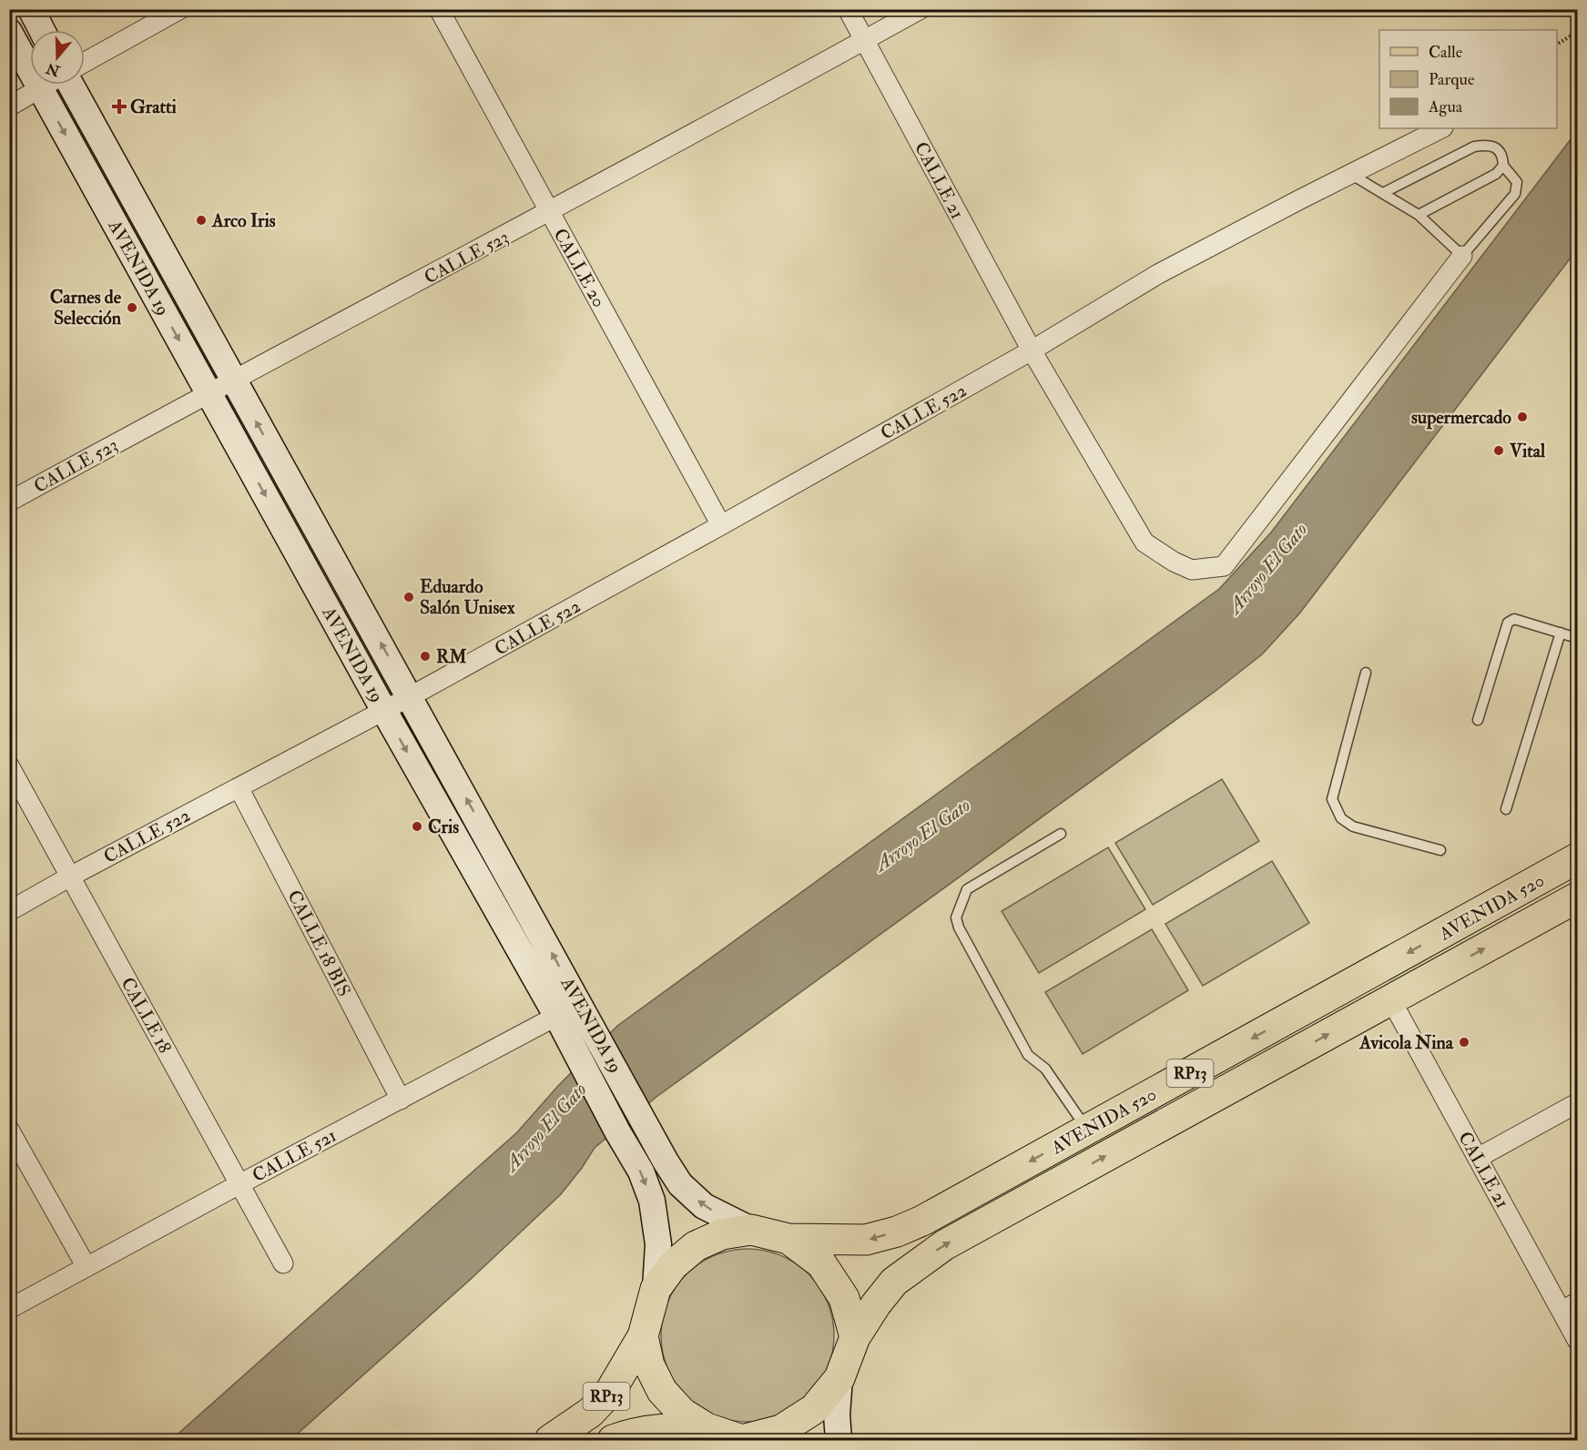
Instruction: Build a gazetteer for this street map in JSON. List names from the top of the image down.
{
  "streets": {
    "main road": ["AVENIDA 19", "AVENIDA 520", "RP13"],
    "street": [
      "CALLE 21",
      "CALLE 523",
      "CALLE 20",
      "CALLE 522",
      "CALLE 18 BIS",
      "CALLE 18",
      "CALLE 521"
    ]
  },
  "crossings": [
    ["CALLE 21", "CALLE 523"],
    ["CALLE 21", "CALLE 522"],
    ["CALLE 21", "AVENIDA 520"],
    ["CALLE 523", "AVENIDA 19"],
    ["CALLE 523", "CALLE 20"],
    ["AVENIDA 19", "CALLE 522"],
    ["AVENIDA 19", "RP13"],
    ["AVENIDA 19", "CALLE 521"],
    ["CALLE 20", "CALLE 522"],
    ["CALLE 522", "CALLE 18 BIS"],
    ["CALLE 522", "CALLE 18"],
    ["AVENIDA 520", "RP13"],
    ["CALLE 18 BIS", "CALLE 521"],
    ["CALLE 18", "CALLE 521"]
  ],
  "water": ["Arroyo El Gato"],
  "places": {
    "health": ["Gratti"],
    "other": [
      "Arco Iris",
      "Carnes de Selección",
      "supermercado",
      "Vital",
      "Eduardo Salón Unisex",
      "RM",
      "Cris",
      "Avicola Nina"
    ]
  },
  "legend": ["Calle", "Parque", "Agua"],
  "north": "bottom"
}
